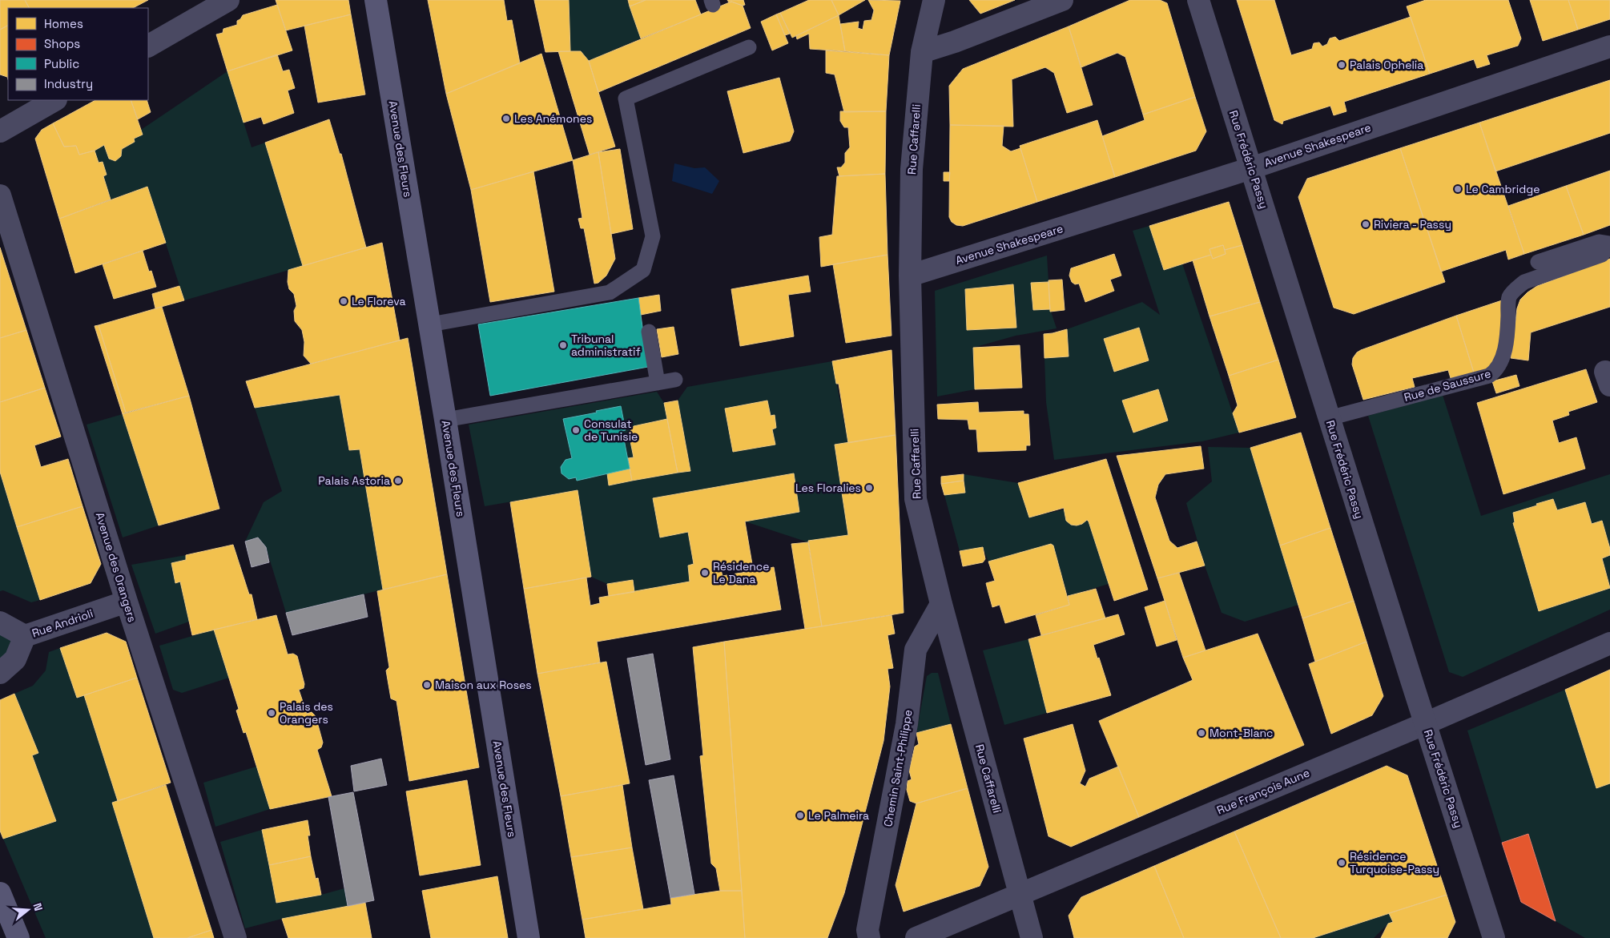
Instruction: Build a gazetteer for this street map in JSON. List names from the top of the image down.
{
  "streets": {
    "main road": ["Avenue des Fleurs"],
    "street": [
      "Rue Caffarelli",
      "Avenue Shakespeare",
      "Rue Frédéric Passy",
      "Avenue des Orangers",
      "Rue Andrioli",
      "Chemin Saint-Philippe",
      "Rue François Aune"
    ],
    "lane": ["Rue de Saussure"]
  },
  "crossings": [
    ["Rue Caffarelli", "Avenue Shakespeare"],
    ["Rue Caffarelli", "Chemin Saint-Philippe"],
    ["Rue Caffarelli", "Rue François Aune"],
    ["Avenue Shakespeare", "Rue Frédéric Passy"],
    ["Rue Frédéric Passy", "Rue de Saussure"],
    ["Rue Frédéric Passy", "Rue François Aune"],
    ["Avenue des Orangers", "Rue Andrioli"]
  ],
  "places": [
    "Palais Ophelia",
    "Les Anémones",
    "Le Cambridge",
    "Riviera - Passy",
    "Le Floreva",
    "Tribunal administratif",
    "Consulat de Tunisie",
    "Palais Astoria",
    "Les Floralies",
    "Résidence Le Dana",
    "Maison aux Roses",
    "Palais des Orangers",
    "Mont-Blanc",
    "Le Palmeira",
    "Résidence Turquoise-Passy"
  ],
  "legend": [
    "Homes",
    "Shops",
    "Public",
    "Industry"
  ],
  "north": "right"
}
